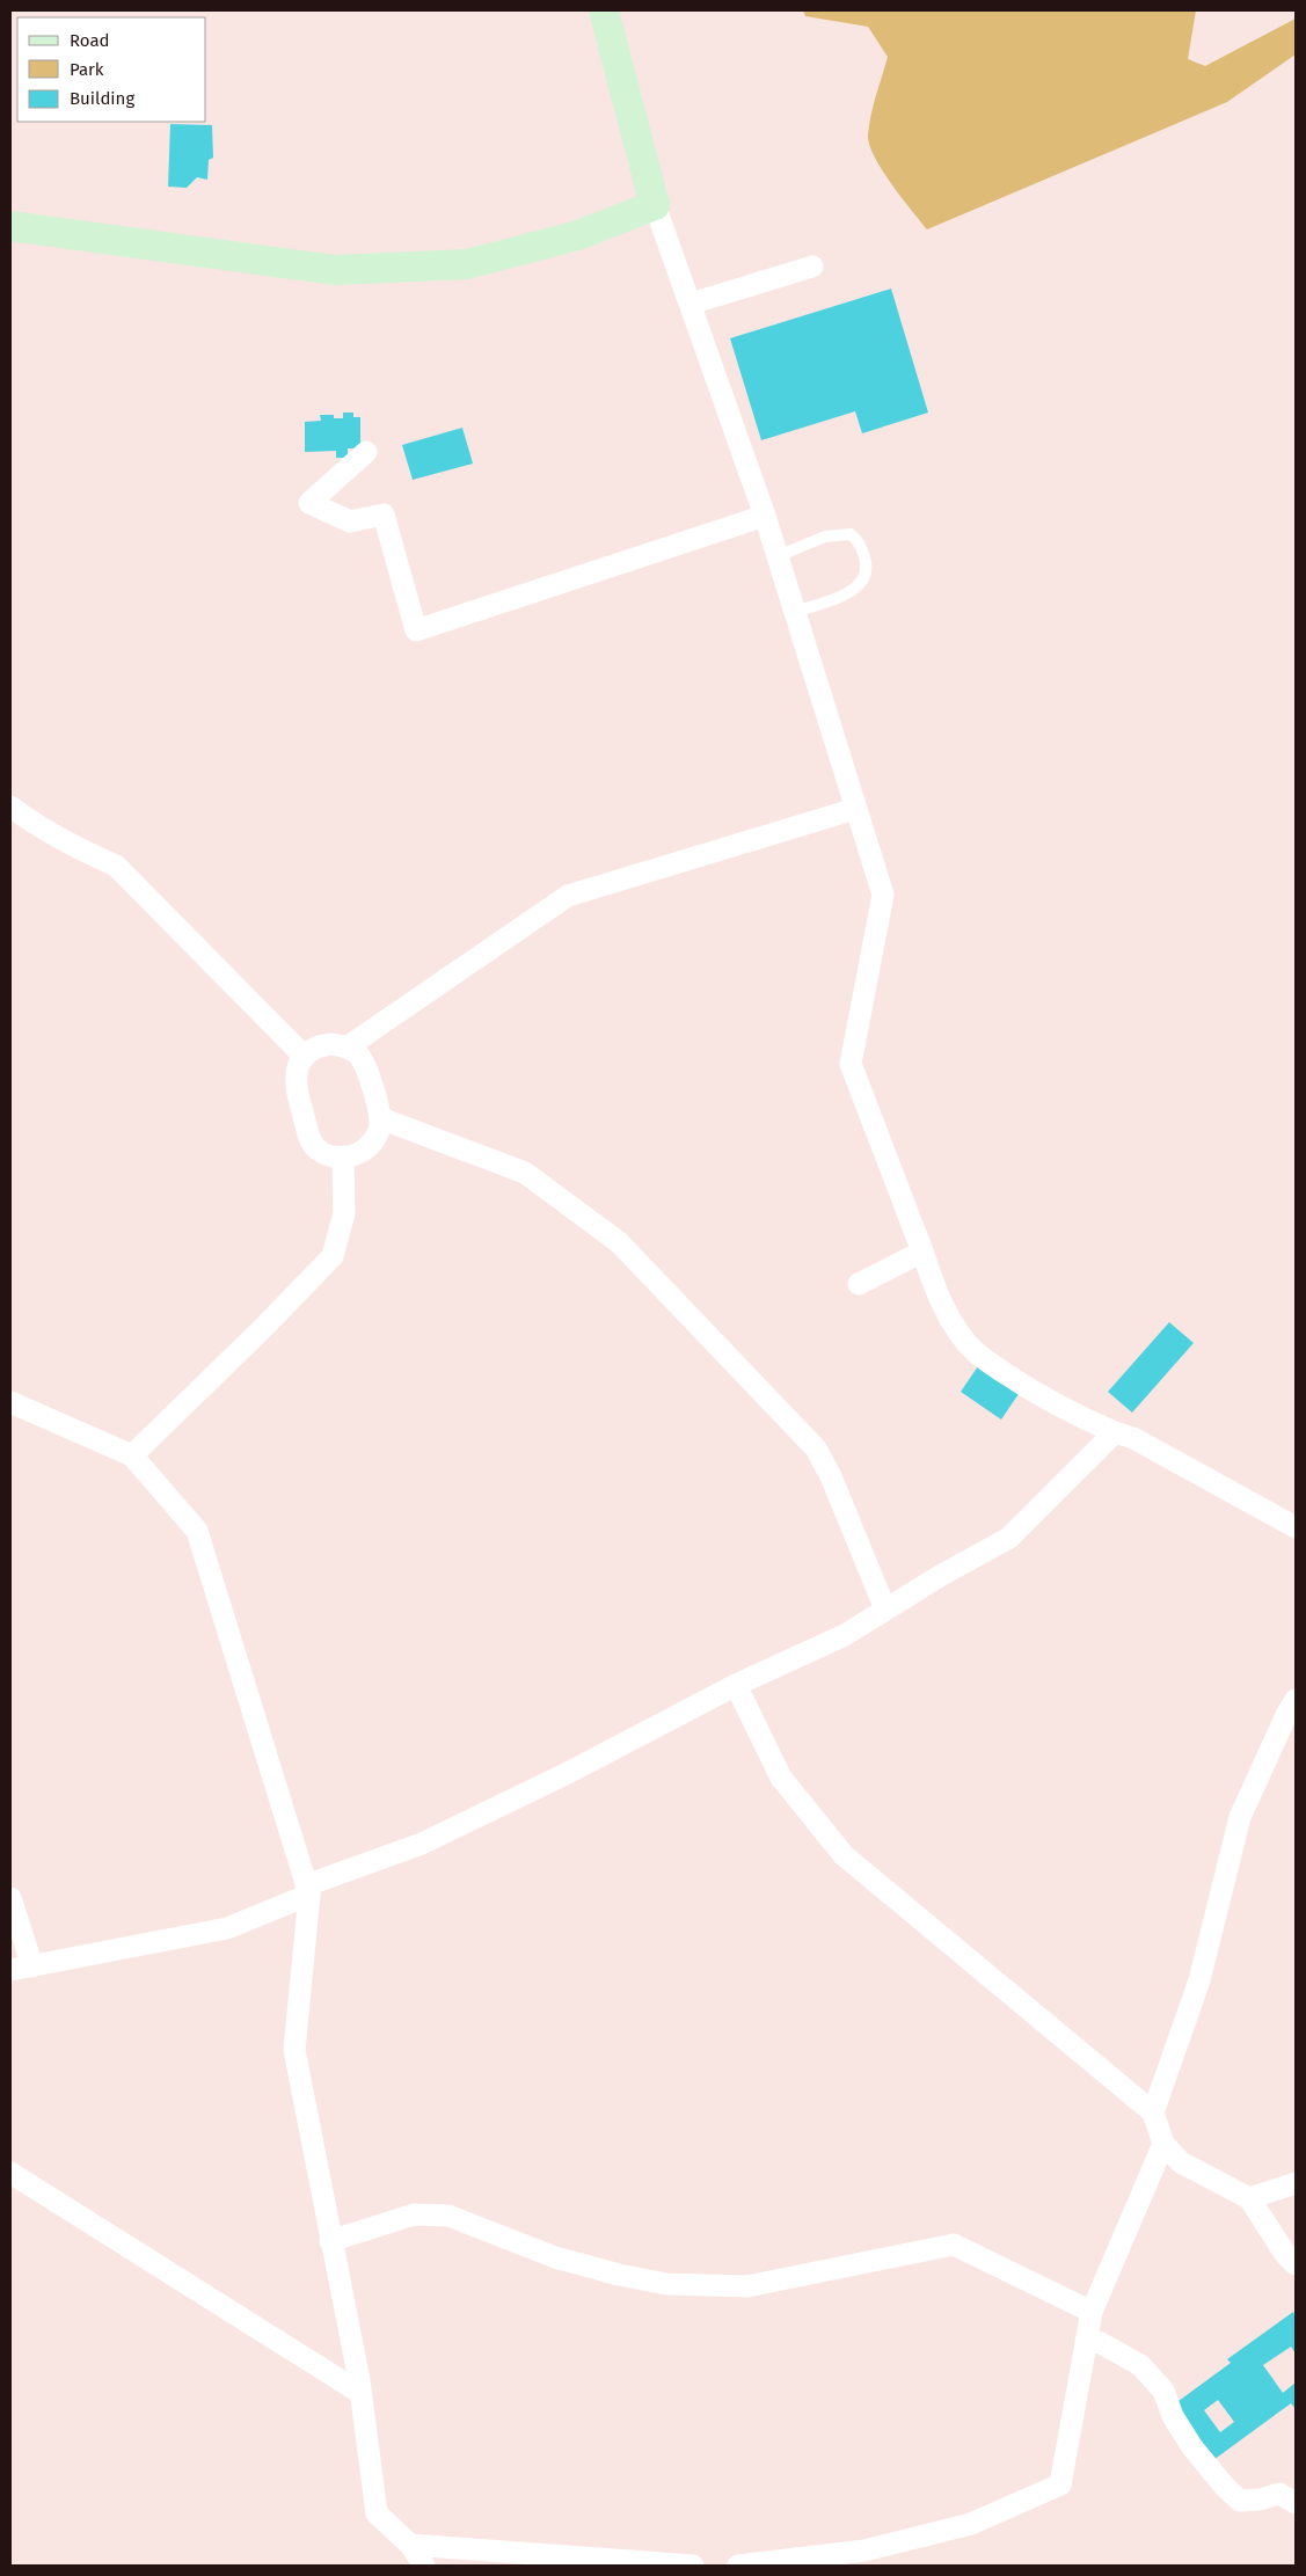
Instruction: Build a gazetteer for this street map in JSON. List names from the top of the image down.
{
  "legend": ["Road", "Park", "Building"]
}
